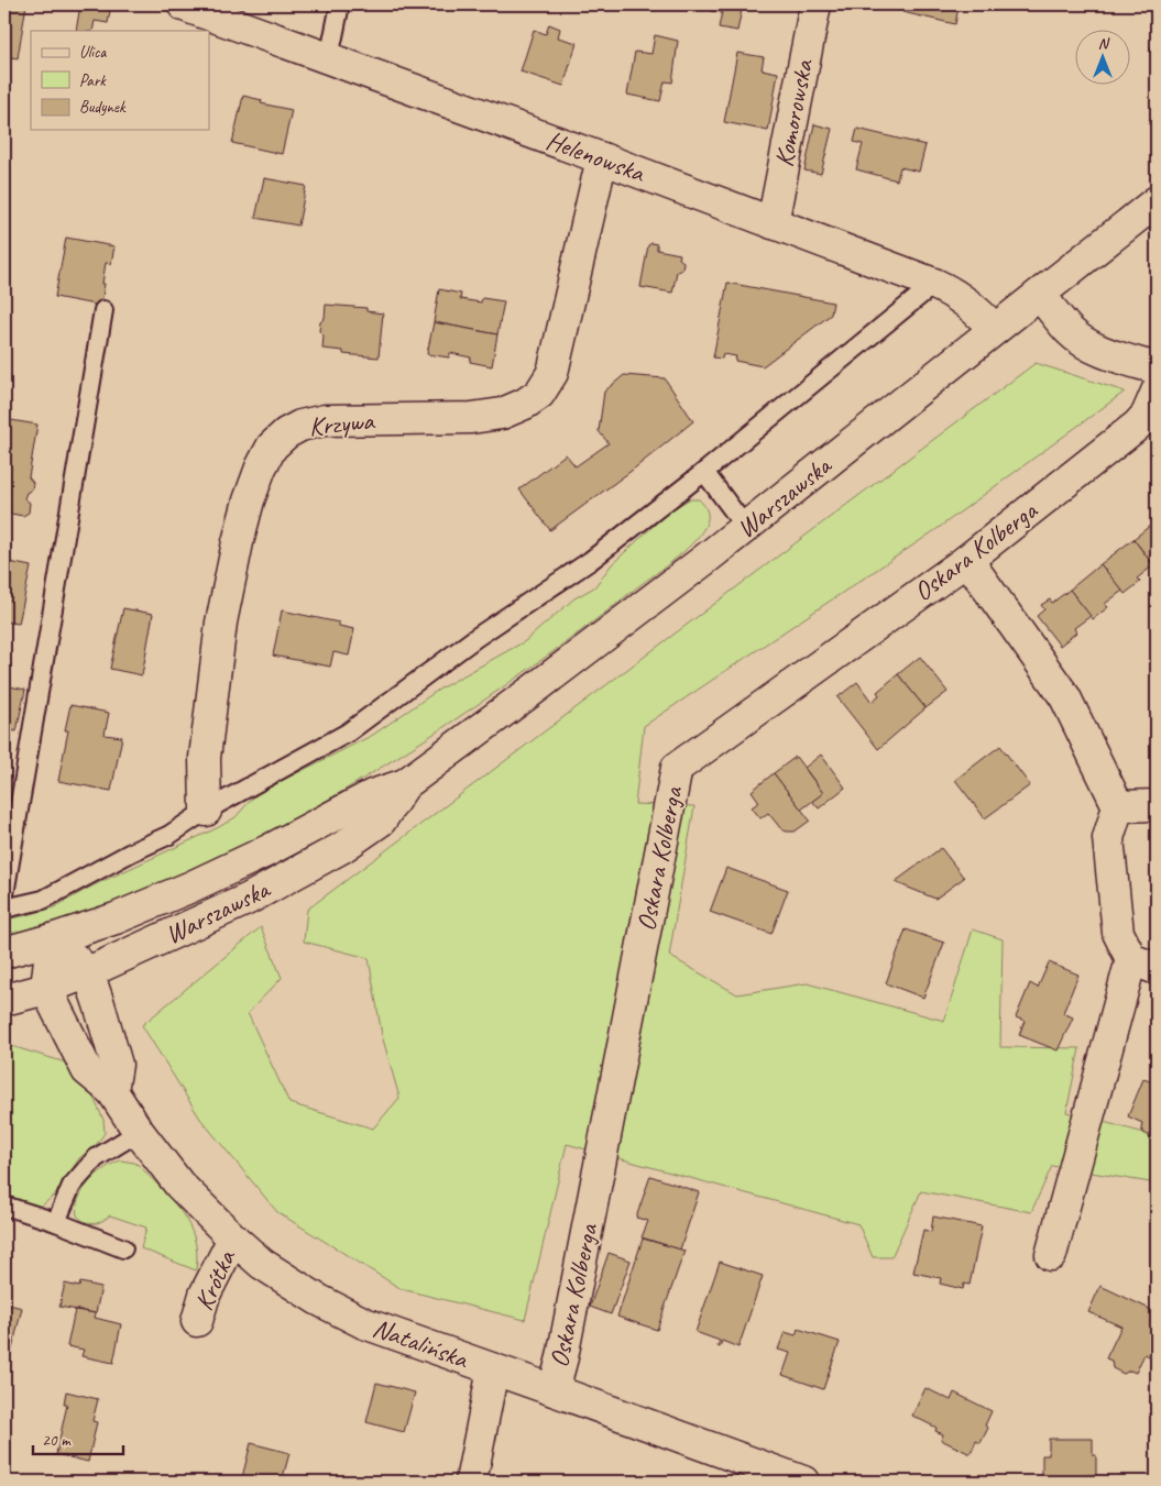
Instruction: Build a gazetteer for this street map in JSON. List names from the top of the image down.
{
  "streets": {
    "street": [
      "Komorowska",
      "Helenowska",
      "Krzywa",
      "Warszawska",
      "Oskara Kolberga",
      "Krótka",
      "Natalińska"
    ]
  },
  "crossings": [
    ["Komorowska", "Helenowska"],
    ["Helenowska", "Krzywa"],
    ["Helenowska", "Warszawska"],
    ["Warszawska", "Natalińska"],
    ["Oskara Kolberga", "Natalińska"],
    ["Krótka", "Natalińska"]
  ],
  "legend": ["Ulica", "Park", "Budynek"],
  "scale_bar": "20 m",
  "north": "top"
}
